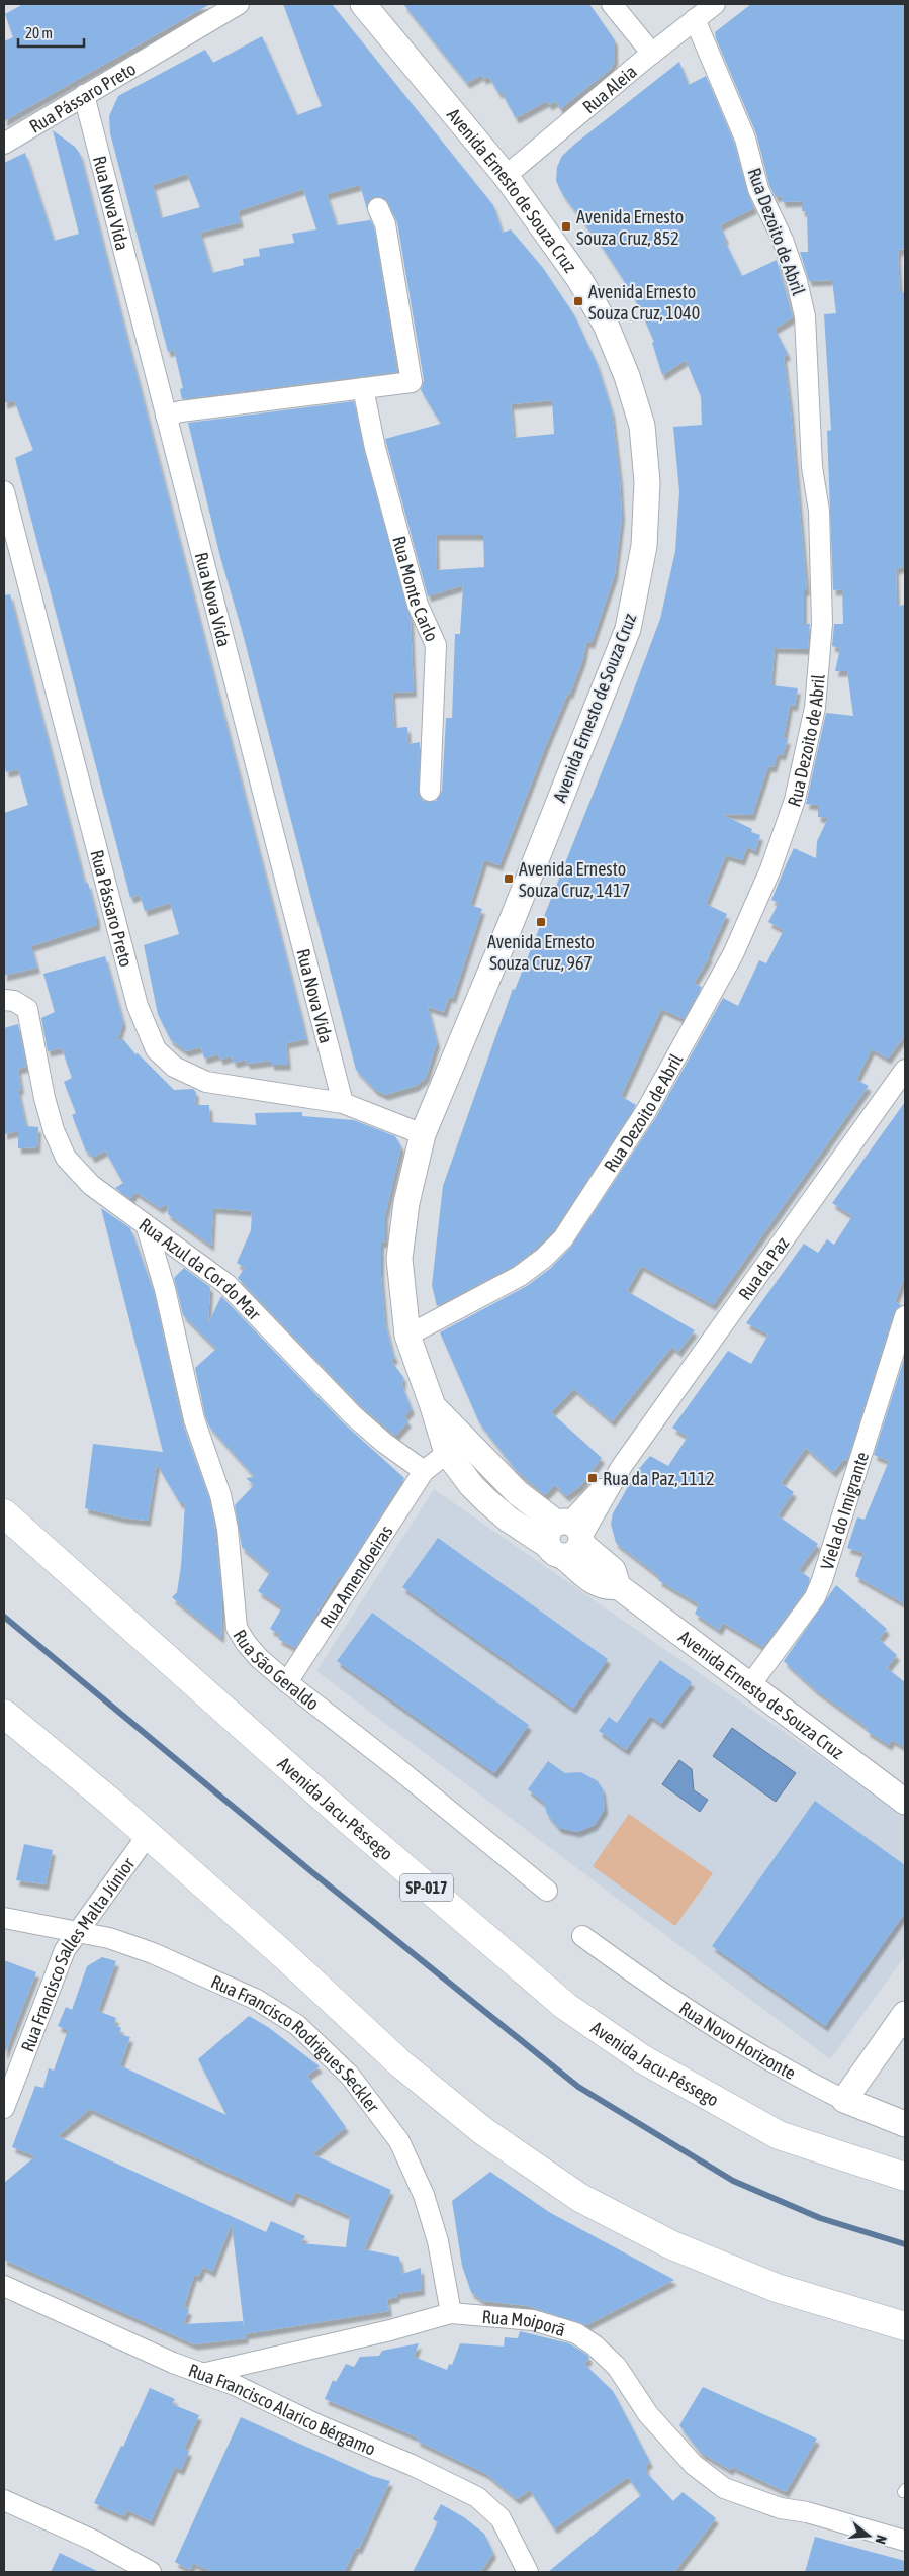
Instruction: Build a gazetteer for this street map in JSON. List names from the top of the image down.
{
  "streets": {
    "highway": ["Avenida Jacu-Pêssego", "SP-017"],
    "street": [
      "Rua Aleia",
      "Rua Pássaro Preto",
      "Avenida Ernesto de Souza Cruz",
      "Rua Nova Vida",
      "Rua Dezoito de Abril",
      "Rua Monte Carlo",
      "Rua da Paz",
      "Rua Azul da Cor do Mar",
      "Viela do Imigrante",
      "Rua Amendoeiras",
      "Rua São Geraldo",
      "Rua Francisco Salles Malta Júnior",
      "Rua Novo Horizonte",
      "Rua Francisco Rodrigues Seckler",
      "Rua Moiporã",
      "Rua Francisco Alarico Bérgamo"
    ]
  },
  "crossings": [
    ["Rua Aleia", "Avenida Ernesto de Souza Cruz"],
    ["Rua Aleia", "Rua Dezoito de Abril"],
    ["Rua Pássaro Preto", "Avenida Ernesto de Souza Cruz"],
    ["Rua Pássaro Preto", "Rua Nova Vida"],
    ["Avenida Ernesto de Souza Cruz", "Rua Dezoito de Abril"],
    ["Avenida Ernesto de Souza Cruz", "Rua da Paz"],
    ["Avenida Ernesto de Souza Cruz", "Viela do Imigrante"],
    ["Rua Azul da Cor do Mar", "Rua Amendoeiras"],
    ["Rua Azul da Cor do Mar", "Rua São Geraldo"],
    ["Rua Amendoeiras", "Rua São Geraldo"],
    ["Rua Francisco Salles Malta Júnior", "Rua Francisco Rodrigues Seckler"],
    ["Rua Francisco Rodrigues Seckler", "Rua Moiporã"],
    ["Rua Moiporã", "Rua Francisco Alarico Bérgamo"]
  ],
  "places": {
    "transit": [
      "Avenida Ernesto Souza Cruz, 852",
      "Avenida Ernesto Souza Cruz, 1040",
      "Avenida Ernesto Souza Cruz, 1417",
      "Avenida Ernesto Souza Cruz, 967",
      "Rua da Paz, 1112"
    ]
  },
  "scale_bar": "20 m",
  "north": "right"
}
